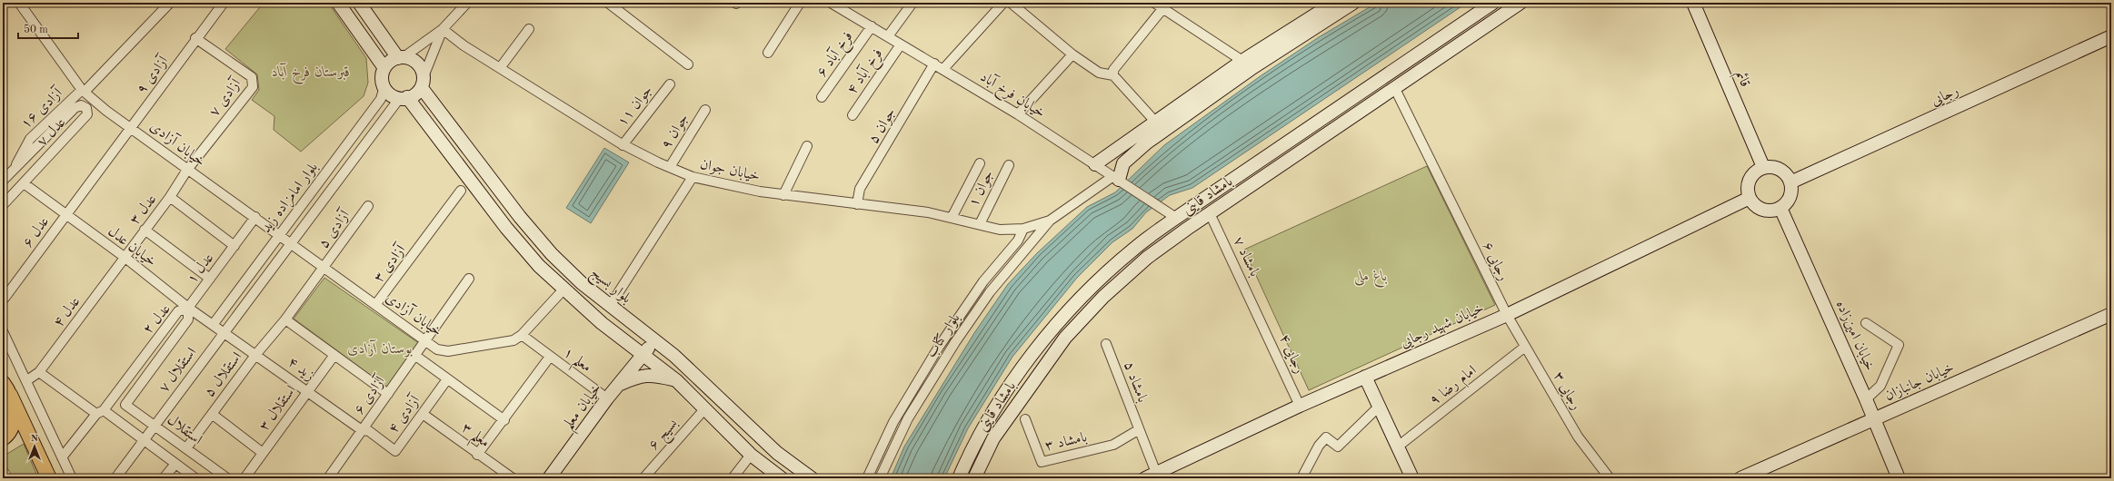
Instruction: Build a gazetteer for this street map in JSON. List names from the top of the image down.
{
  "streets": {
    "main road": [
      "قائم",
      "رجایی",
      "بامشاد قاینی",
      "بلوار بسیج",
      "خیابان شهید رجایی",
      "خیابان امین‌زاده",
      "خیابان جانبازان",
      "خیابان معلم"
    ],
    "street": [
      "فرخ آباد ۶",
      "فرخ آباد ۴",
      "آزادی ۹",
      "خیابان فرخ آباد",
      "آزادی ۷",
      "جوان ۱۱",
      "آزادی ۱۶",
      "جوان ۵",
      "جوان ۹",
      "عدل ۷",
      "خیابان آزادی",
      "خیابان جوان",
      "جوان ۱",
      "بلوار امامزاده زید",
      "عدل ۳",
      "آزادی ۵",
      "عدل ۶",
      "خیابان عدل",
      "بامشاد ۷",
      "رجایی ۶",
      "آزادی ۳",
      "عدل ۱",
      "عدل ۴",
      "عدل ۲",
      "بلوار کتاب",
      "رجایی ۴",
      "معلم ۱",
      "زید ۴",
      "استقلال ۷",
      "استقلال ۵",
      "بامشاد ۵",
      "امام رضا ۹",
      "رجایی ۳",
      "آزادی ۶",
      "استقلال ۳",
      "آزادی ۴",
      "استقلال",
      "بسیج ۶",
      "معلم ۳",
      "بامشاد ۳"
    ]
  },
  "crossings": [
    ["فرخ آباد ۶", "خیابان فرخ آباد"],
    ["فرخ آباد ۴", "خیابان فرخ آباد"],
    ["آزادی ۹", "آزادی ۷"],
    ["آزادی ۹", "خیابان آزادی"],
    ["آزادی ۹", "عدل ۶"],
    ["قائم", "رجایی"],
    ["قائم", "خیابان شهید رجایی"],
    ["قائم", "خیابان امین‌زاده"],
    ["خیابان فرخ آباد", "جوان ۵"],
    ["خیابان فرخ آباد", "بامشاد قاینی"],
    ["رجایی", "خیابان شهید رجایی"],
    ["رجایی", "خیابان امین‌زاده"],
    ["آزادی ۷", "خیابان آزادی"],
    ["آزادی ۷", "عدل ۳"],
    ["جوان ۱۱", "خیابان جوان"],
    ["آزادی ۱۶", "عدل ۷"],
    ["آزادی ۱۶", "خیابان آزادی"],
    ["جوان ۵", "خیابان جوان"],
    ["جوان ۹", "خیابان جوان"],
    ["عدل ۷", "خیابان عدل"],
    ["خیابان آزادی", "بلوار امامزاده زید"],
    ["خیابان آزادی", "عدل ۳"],
    ["خیابان آزادی", "آزادی ۵"],
    ["خیابان آزادی", "آزادی ۳"],
    ["خیابان آزادی", "عدل ۱"],
    ["خیابان آزادی", "معلم ۱"],
    ["خیابان آزادی", "آزادی ۶"],
    ["خیابان جوان", "جوان ۱"],
    ["خیابان جوان", "بلوار کتاب"],
    ["بامشاد قاینی", "بامشاد ۷"],
    ["بامشاد قاینی", "رجایی ۶"],
    ["بلوار امامزاده زید", "خیابان عدل"],
    ["بلوار امامزاده زید", "بلوار بسیج"],
    ["بلوار امامزاده زید", "زید ۴"],
    ["بلوار امامزاده زید", "استقلال ۷"],
    ["عدل ۳", "خیابان عدل"],
    ["عدل ۳", "عدل ۴"],
    ["آزادی ۵", "استقلال ۵"],
    ["عدل ۶", "خیابان عدل"],
    ["خیابان عدل", "عدل ۱"],
    ["خیابان عدل", "عدل ۴"],
    ["خیابان عدل", "عدل ۲"],
    ["خیابان عدل", "زید ۴"],
    ["خیابان عدل", "استقلال ۷"],
    ["بامشاد ۷", "رجایی ۴"],
    ["رجایی ۶", "خیابان شهید رجایی"],
    ["رجایی ۶", "رجایی ۳"],
    ["عدل ۱", "عدل ۲"],
    ["بلوار بسیج", "خیابان معلم"],
    ["عدل ۲", "استقلال"],
    ["خیابان شهید رجایی", "خیابان امین‌زاده"],
    ["خیابان شهید رجایی", "رجایی ۴"],
    ["خیابان شهید رجایی", "بامشاد ۵"],
    ["خیابان شهید رجایی", "رجایی ۳"],
    ["خیابان امین‌زاده", "خیابان جانبازان"],
    ["معلم ۱", "خیابان معلم"],
    ["زید ۴", "استقلال ۷"],
    ["زید ۴", "استقلال ۵"],
    ["زید ۴", "آزادی ۶"],
    ["زید ۴", "استقلال ۳"],
    ["زید ۴", "آزادی ۴"],
    ["استقلال ۷", "استقلال"],
    ["استقلال ۵", "استقلال"],
    ["بامشاد ۵", "بامشاد ۳"],
    ["امام رضا ۹", "رجایی ۳"],
    ["آزادی ۶", "آزادی ۴"],
    ["آزادی ۴", "معلم ۳"]
  ],
  "parks": ["قبرستان فرخ آباد", "باغ ملی", "بوستان آزادی"],
  "scale_bar": "50 m",
  "north": "top"
}
